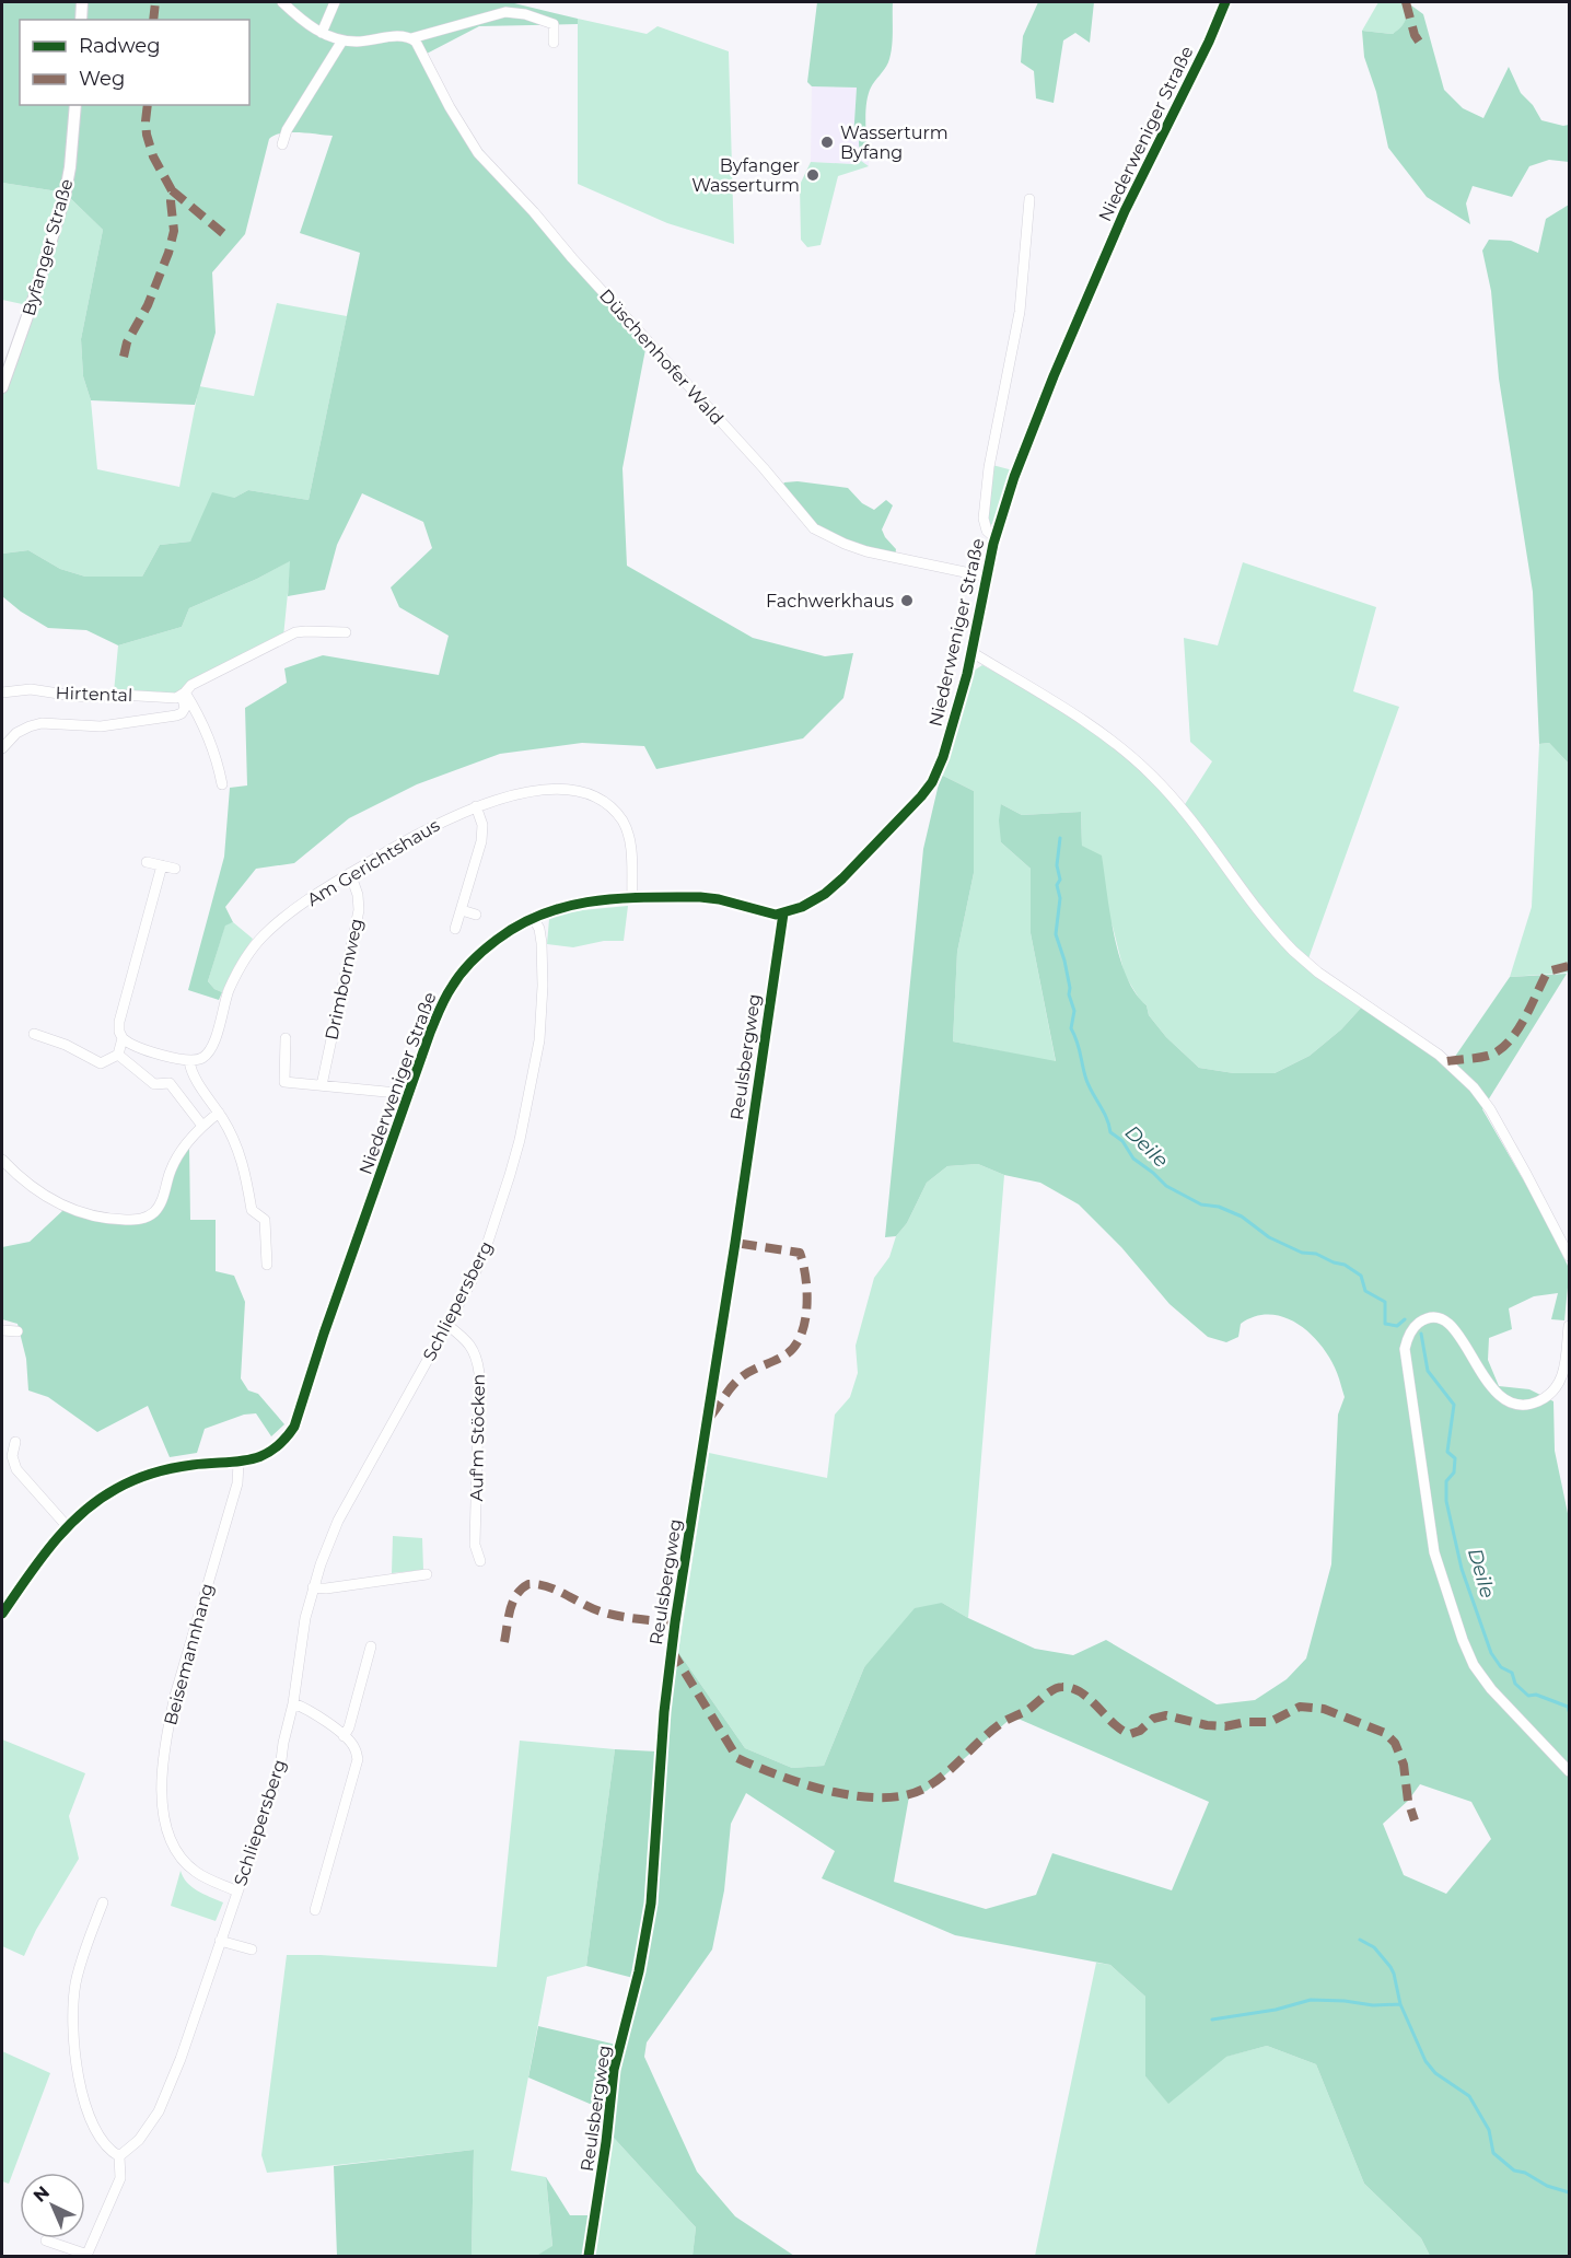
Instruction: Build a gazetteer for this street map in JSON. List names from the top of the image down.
{
  "streets": {
    "street": [
      "Niederweniger Straße",
      "Byfanger Straße",
      "Düschenhofer Wald",
      "Hirtental",
      "Am Gerichtshaus",
      "Drimbornweg",
      "Reulsbergweg",
      "Schliepersberg",
      "Auf'm Stöcken",
      "Beisemannhang"
    ]
  },
  "crossings": [
    ["Niederweniger Straße", "Düschenhofer Wald"],
    ["Niederweniger Straße", "Am Gerichtshaus"],
    ["Niederweniger Straße", "Drimbornweg"],
    ["Niederweniger Straße", "Reulsbergweg"],
    ["Niederweniger Straße", "Schliepersberg"],
    ["Niederweniger Straße", "Beisemannhang"],
    ["Am Gerichtshaus", "Drimbornweg"],
    ["Schliepersberg", "Auf'm Stöcken"],
    ["Schliepersberg", "Beisemannhang"]
  ],
  "water": ["Deile"],
  "places": ["Wasserturm Byfang", "Byfanger Wasserturm", "Fachwerkhaus"],
  "legend": ["Radweg", "Weg"],
  "north": "top left"
}
